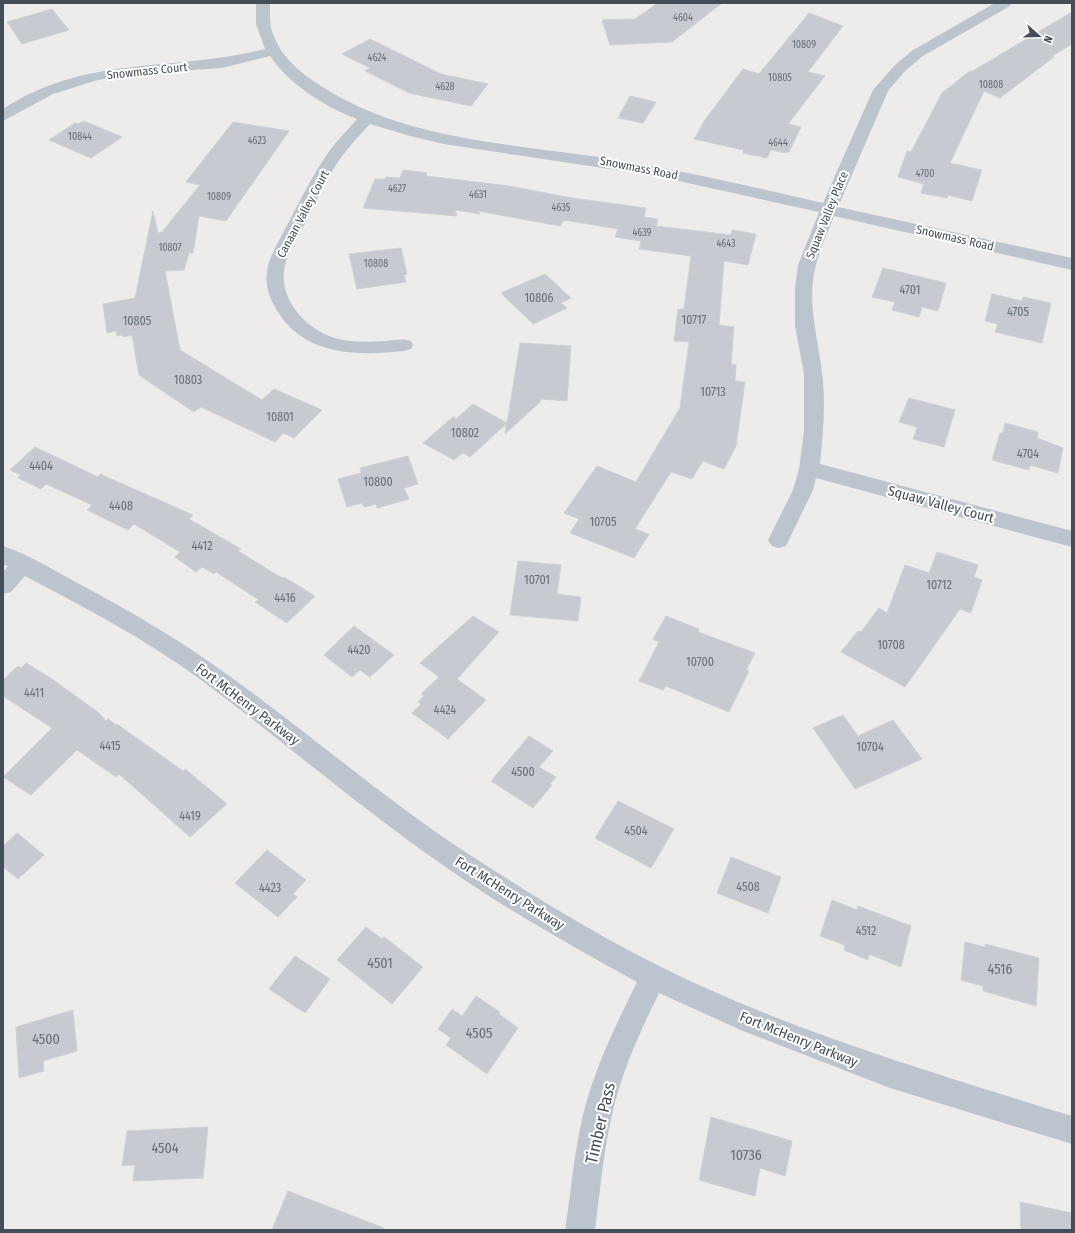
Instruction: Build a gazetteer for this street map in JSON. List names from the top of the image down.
{
  "streets": {
    "street": [
      "Snowmass Court",
      "Snowmass Road",
      "Canaan Valley Court",
      "Squaw Valley Place",
      "Squaw Valley Court",
      "Fort McHenry Parkway",
      "Timber Pass"
    ]
  },
  "crossings": [
    ["Snowmass Court", "Snowmass Road"],
    ["Snowmass Road", "Canaan Valley Court"],
    ["Snowmass Road", "Squaw Valley Place"],
    ["Squaw Valley Place", "Squaw Valley Court"],
    ["Fort McHenry Parkway", "Timber Pass"]
  ],
  "house_numbers": [
    "4604",
    "10809",
    "4624",
    "10805",
    "10808",
    "4628",
    "10844",
    "4623",
    "4644",
    "4700",
    "4627",
    "4631",
    "10809",
    "4635",
    "4639",
    "4643",
    "10807",
    "10808",
    "4701",
    "10806",
    "4705",
    "10717",
    "10805",
    "10803",
    "10713",
    "10801",
    "10802",
    "4704",
    "4404",
    "10800",
    "4408",
    "10705",
    "4412",
    "10701",
    "10712",
    "4416",
    "10708",
    "4420",
    "10700",
    "4411",
    "4424",
    "4415",
    "10704",
    "4500",
    "4419",
    "4504",
    "4508",
    "4423",
    "4512",
    "4501",
    "4516",
    "4505",
    "4500",
    "4504",
    "10736"
  ],
  "north": "right"
}
